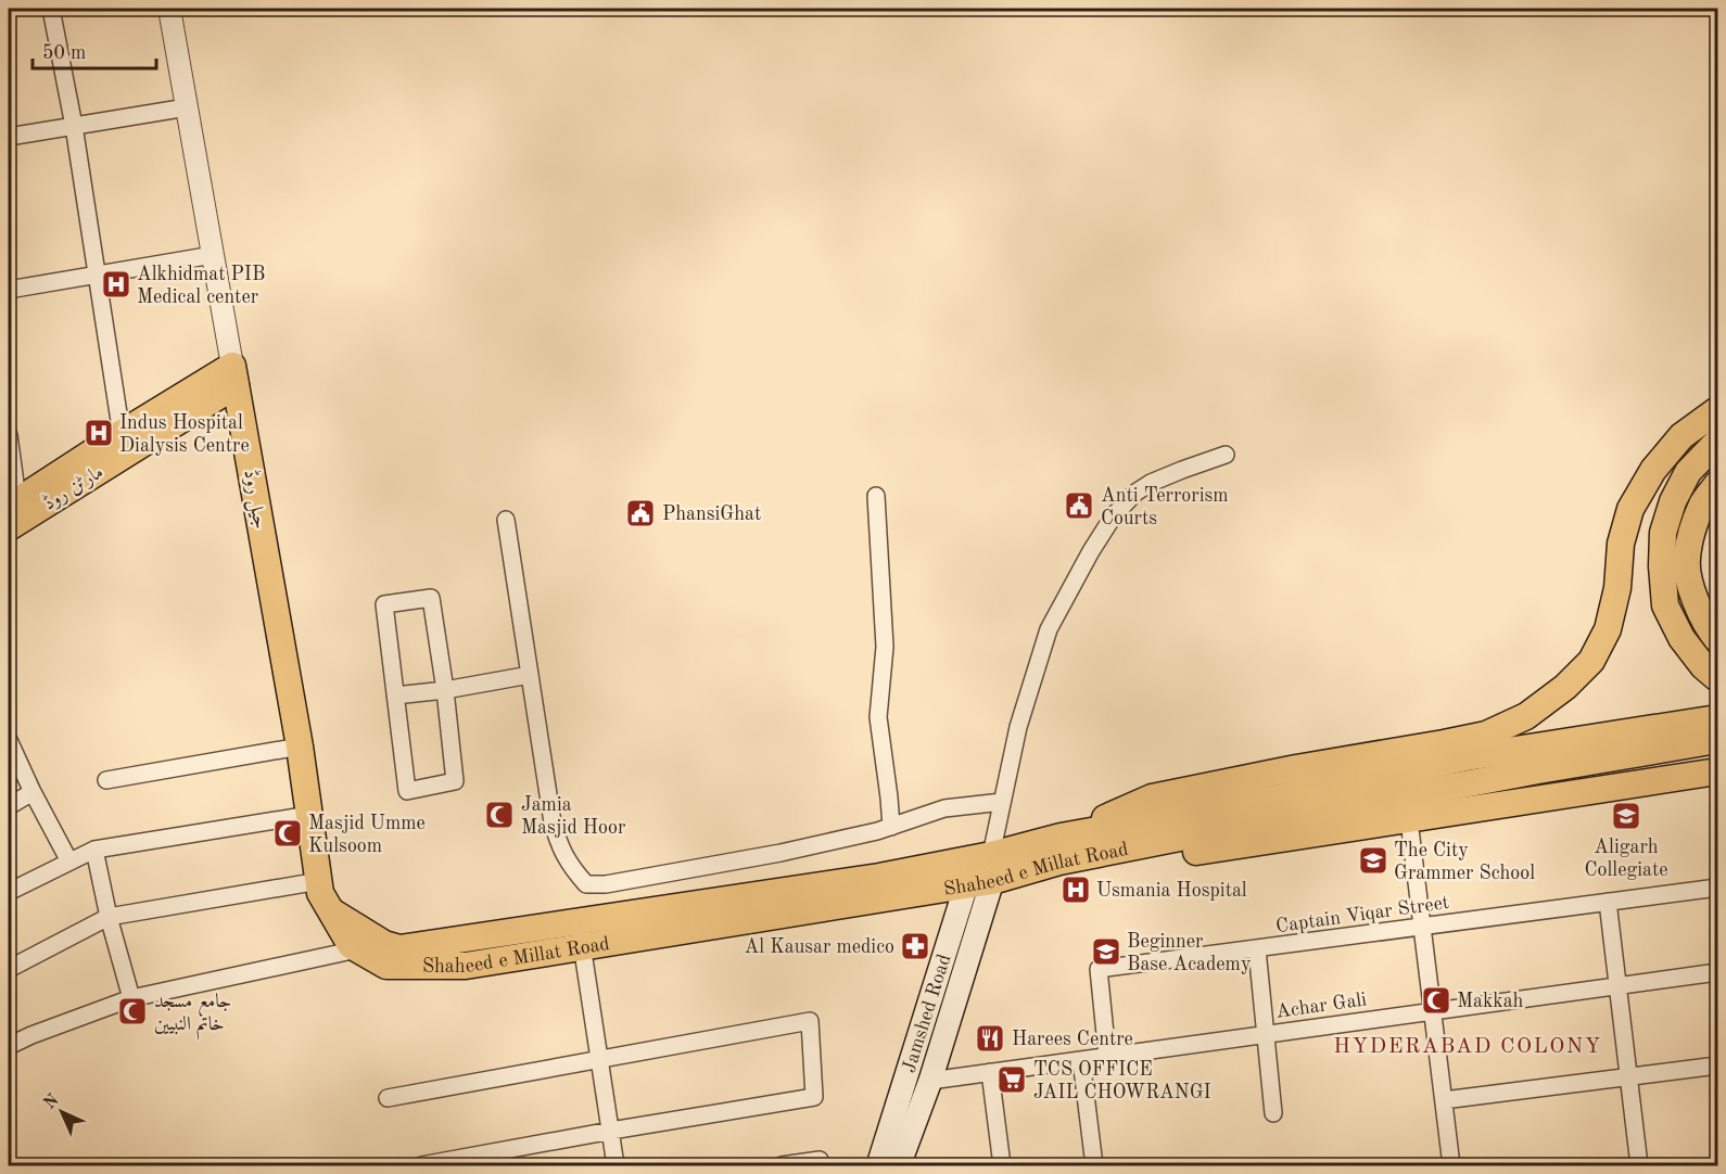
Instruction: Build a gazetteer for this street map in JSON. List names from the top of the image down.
{
  "streets": {
    "main road": [
      "مارٹن روڈ",
      "جیل روڈ",
      "Shaheed e Millat Road",
      "Jamshed Road"
    ],
    "street": ["Captain Viqar Street", "Achar Gali"]
  },
  "crossings": [
    ["مارٹن روڈ", "جیل روڈ"],
    ["جیل روڈ", "Shaheed e Millat Road"],
    ["Shaheed e Millat Road", "Jamshed Road"],
    ["Captain Viqar Street", "Achar Gali"],
    ["Achar Gali", "Jamshed Road"]
  ],
  "districts": ["HYDERABAD COLONY"],
  "places": {
    "hospital": ["Alkhidmat PIB Medical center", "Indus Hospital Dialysis Centre", "Usmania Hospital"],
    "public building": ["Anti Terrorism Courts", "PhansiGhat"],
    "mosque": [
      "Jamia Masjid Hoor",
      "Masjid Umme Kulsoom",
      "Makkah",
      "جامع مسجد خاتم النبیین"
    ],
    "school or university": ["Aligarh Collegiate", "The City Grammer School", "Beginner Base Academy"],
    "pharmacy": ["Al Kausar medico"],
    "restaurant": ["Harees Centre"],
    "supermarket": ["TCS OFFICE JAIL CHOWRANGI"]
  },
  "scale_bar": "50 m",
  "north": "top left"
}
